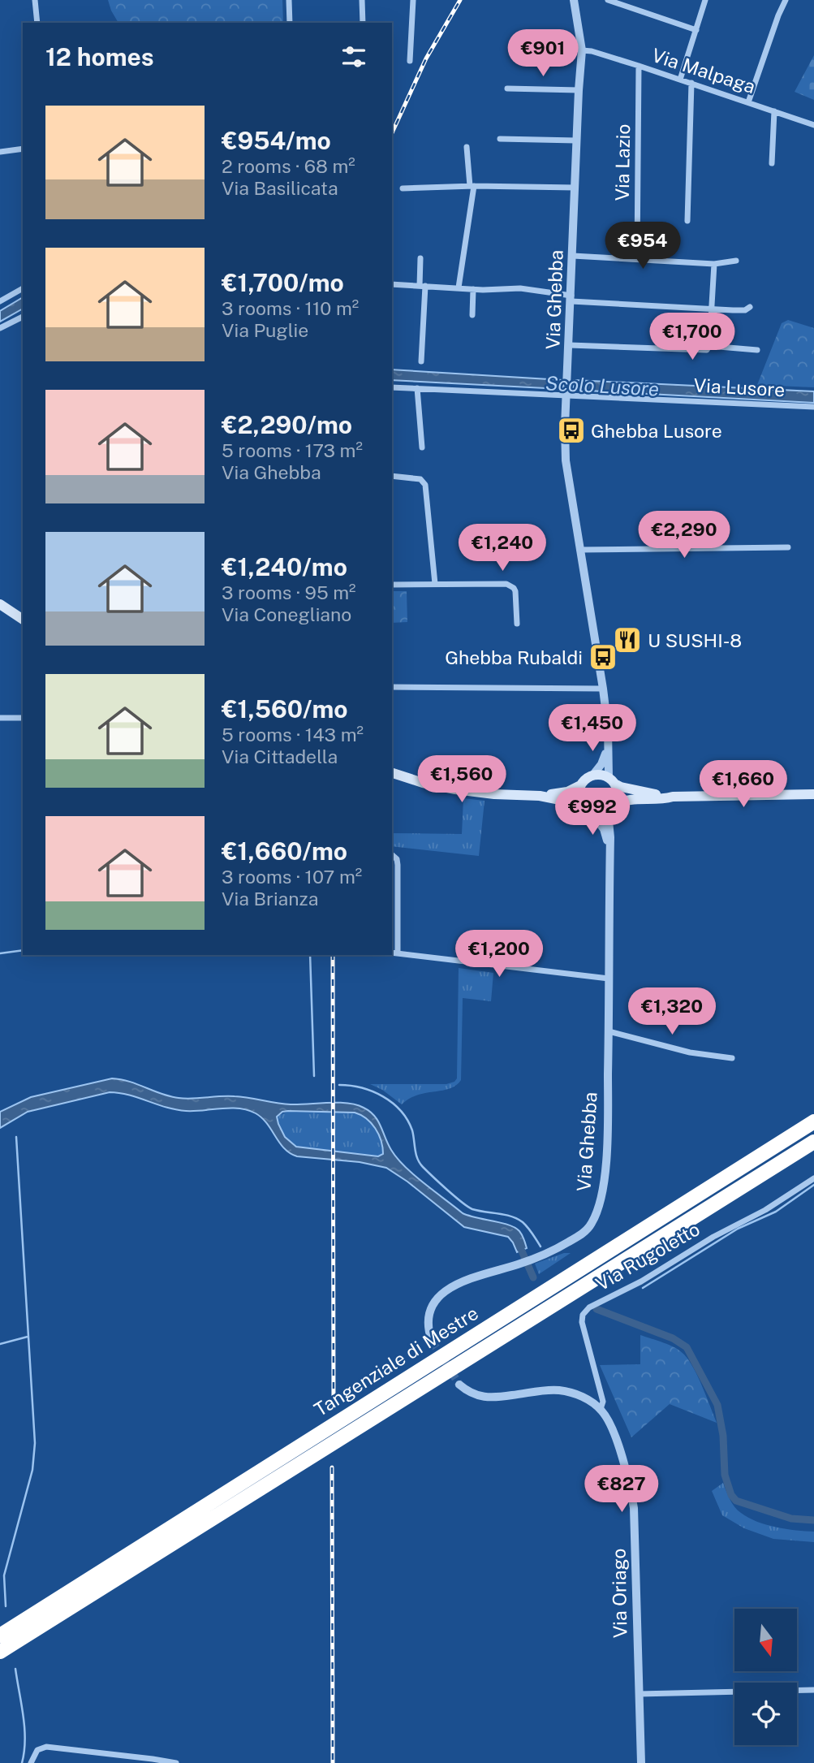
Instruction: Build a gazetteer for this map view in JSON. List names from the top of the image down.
{
  "streets": {
    "highway": ["Tangenziale di Mestre"],
    "street": [
      "Via Malpaga",
      "Via Lazio",
      "Via Ghebba",
      "Via Lusore",
      "Via Rugoletto",
      "Via Oriago"
    ]
  },
  "crossings": [
    ["Via Malpaga", "Via Lazio"],
    ["Via Malpaga", "Via Ghebba"],
    ["Via Ghebba", "Via Lusore"],
    ["Via Rugoletto", "Via Oriago"]
  ],
  "water": ["Scolo Lusore"],
  "places": {
    "bus stop": ["Ghebba Lusore", "Ghebba Rubaldi"],
    "restaurant": ["U SUSHI-8"]
  },
  "north": "bottom",
  "page": {
    "heading": "12 homes",
    "price": [
      "€901",
      "€954",
      "€1,700",
      "€2,290",
      "€1,240",
      "€1,450",
      "€1,560",
      "€1,660",
      "€992",
      "€1,200",
      "€1,320",
      "€827"
    ],
    "list": [
      {
        "name": "€954/mo",
        "note": "2 rooms · 68 m² · Via Basilicata"
      },
      {
        "name": "€1,700/mo",
        "note": "3 rooms · 110 m² · Via Puglie"
      },
      {
        "name": "€2,290/mo",
        "note": "5 rooms · 173 m² · Via Ghebba"
      },
      {
        "name": "€1,240/mo",
        "note": "3 rooms · 95 m² · Via Conegliano"
      },
      {
        "name": "€1,560/mo",
        "note": "5 rooms · 143 m² · Via Cittadella"
      },
      {
        "name": "€1,660/mo",
        "note": "3 rooms · 107 m² · Via Brianza"
      }
    ]
  }
}
